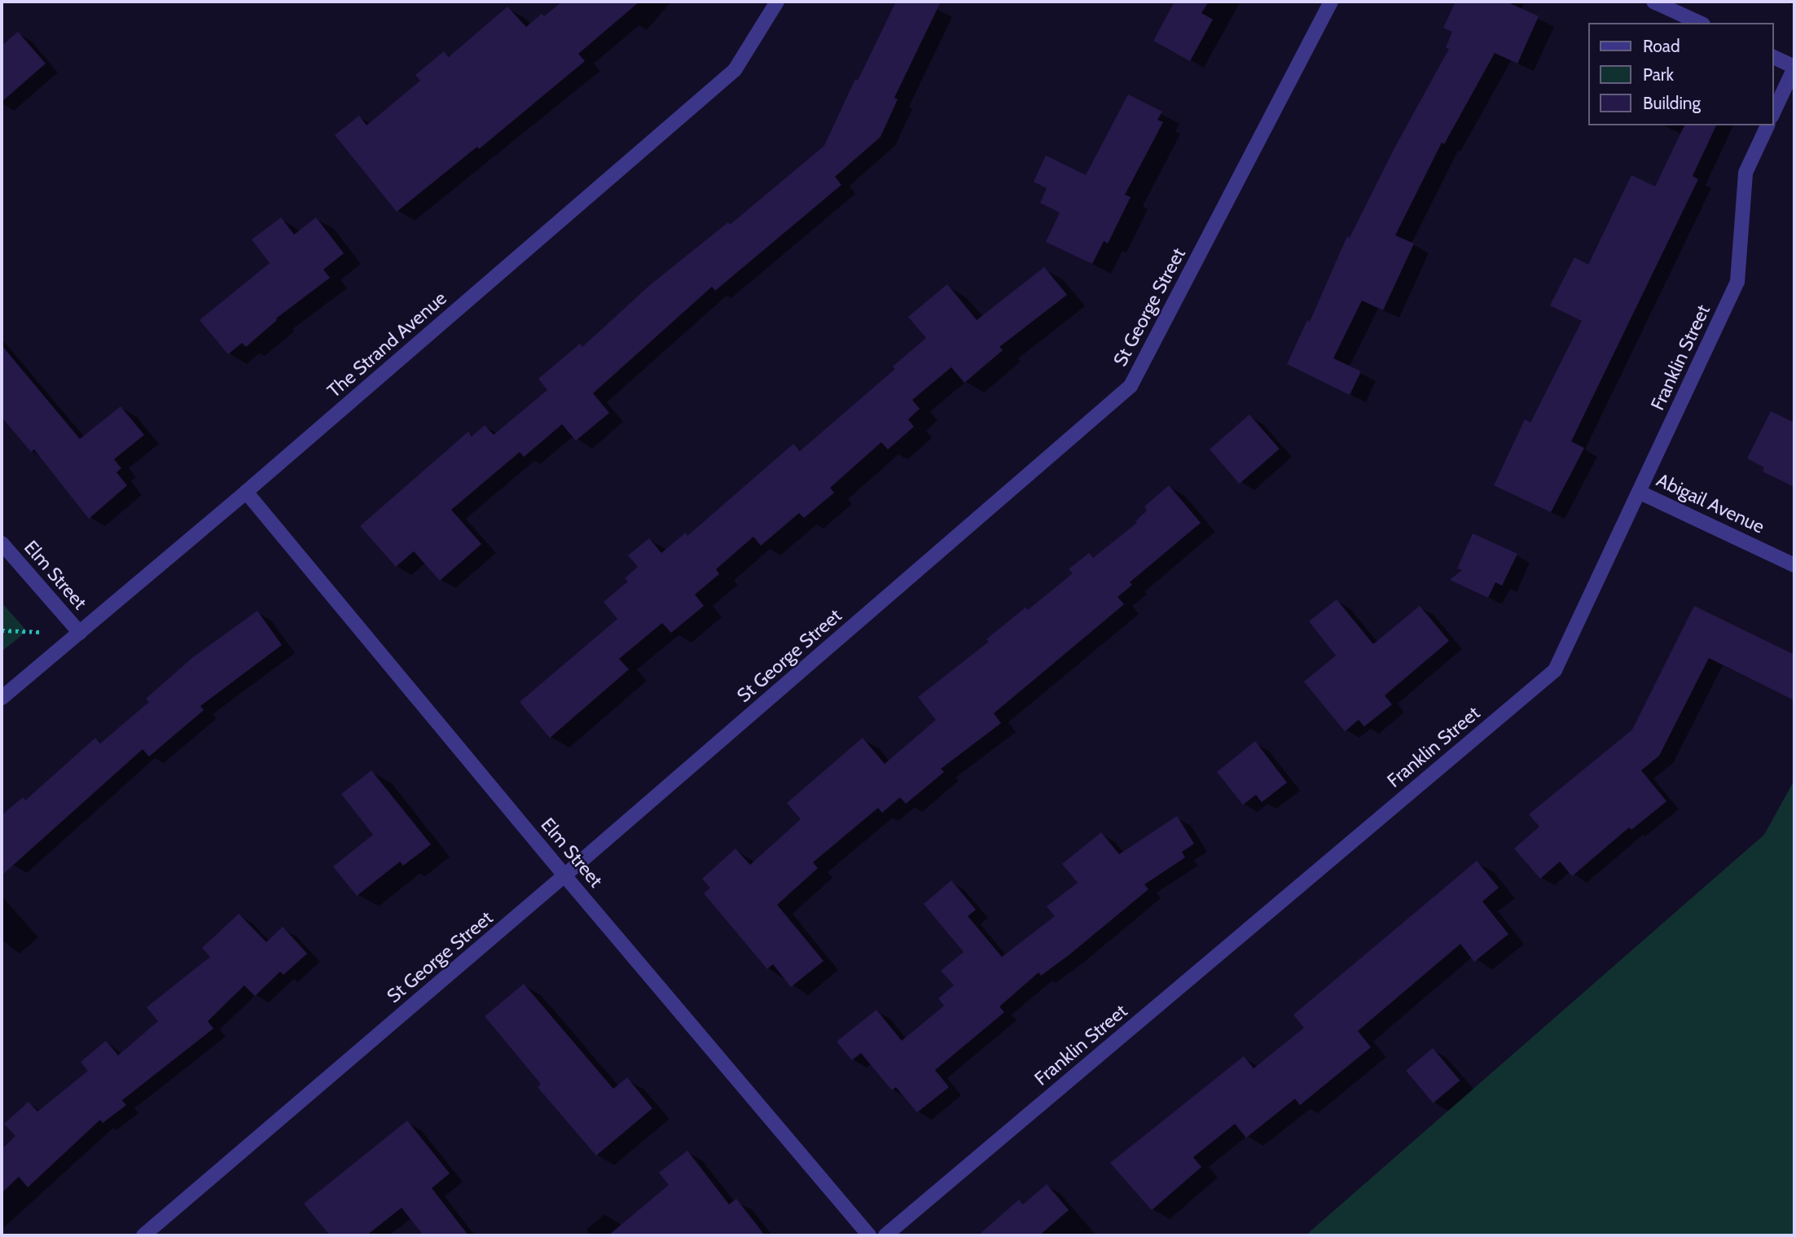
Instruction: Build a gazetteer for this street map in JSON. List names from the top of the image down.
{
  "streets": {
    "street": [
      "St George Street",
      "The Strand Avenue",
      "Franklin Street",
      "Abigail Avenue",
      "Elm Street"
    ]
  },
  "crossings": [
    ["St George Street", "Elm Street"],
    ["The Strand Avenue", "Elm Street"],
    ["Franklin Street", "Abigail Avenue"]
  ],
  "legend": ["Road", "Park", "Building"]
}
